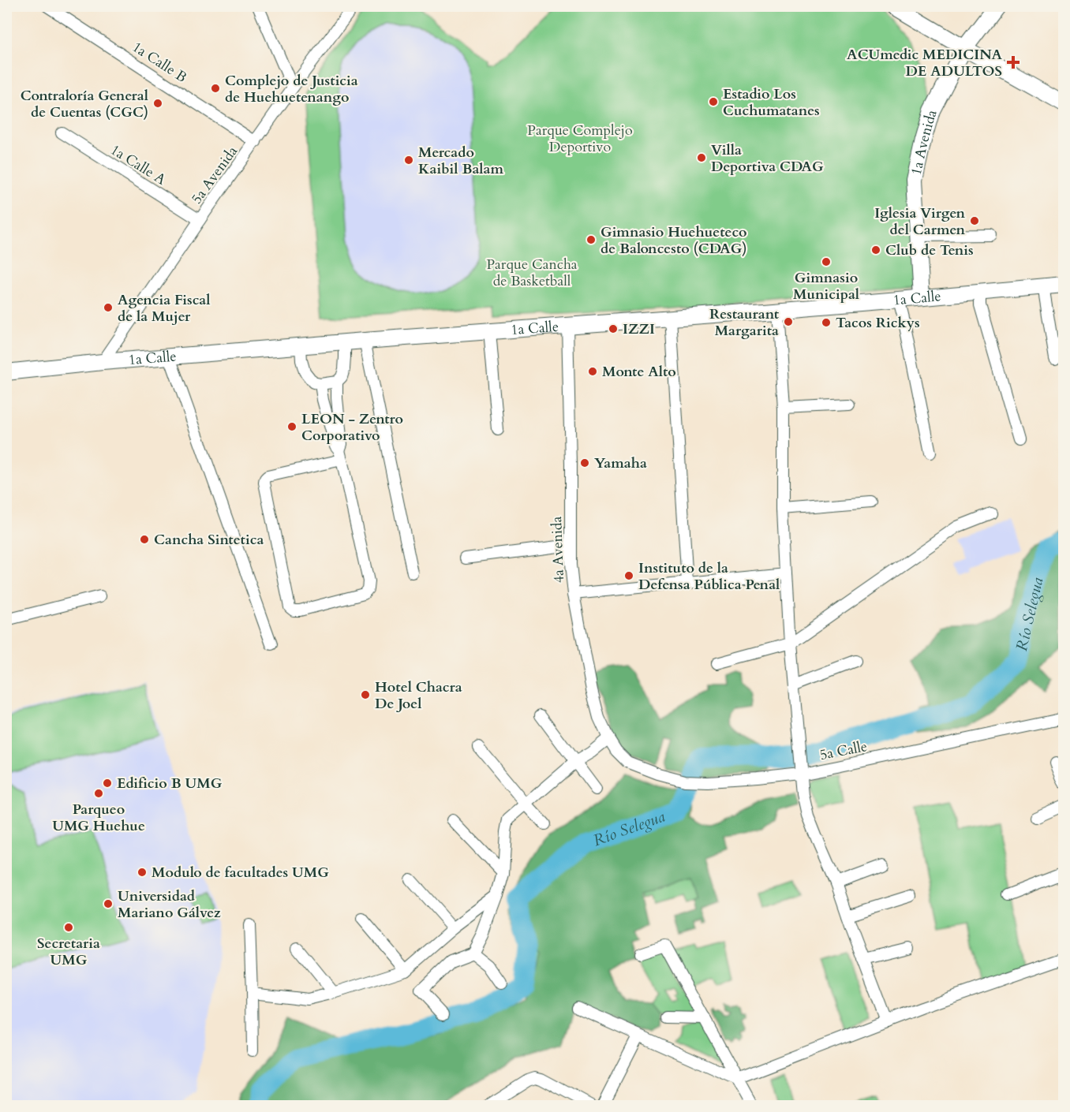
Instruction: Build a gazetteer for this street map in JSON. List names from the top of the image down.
{
  "streets": {
    "main road": ["1a Avenida", "1a Calle"],
    "street": [
      "1a Calle B",
      "1a Calle A",
      "5a Avenida",
      "4a Avenida",
      "5a Calle"
    ]
  },
  "crossings": [
    ["1a Calle B", "5a Avenida"],
    ["1a Avenida", "1a Calle"],
    ["1a Calle A", "5a Avenida"],
    ["5a Avenida", "1a Calle"],
    ["1a Calle", "4a Avenida"],
    ["4a Avenida", "5a Calle"]
  ],
  "water": ["Río Selegua"],
  "parks": ["Parque Complejo Deportivo", "Parque Cancha de Basketball"],
  "places": {
    "health": ["ACUmedic MEDICINA DE ADULTOS"],
    "other": [
      "Complejo de Justicia de Huehuetenango",
      "Estadio Los Cuchumatanes",
      "Contraloría General de Cuentas (CGC)",
      "Villa Deportiva CDAG",
      "Mercado Kaibil Balam",
      "Iglesia Virgen del Carmen",
      "Gimnasio Huehueteco de Baloncesto (CDAG)",
      "Club de Tenis",
      "Gimnasio Municipal",
      "Agencia Fiscal de la Mujer",
      "Restaurant Margarita",
      "Tacos Rickys",
      "IZZI",
      "Monte Alto",
      "LEON - Zentro Corporativo",
      "Yamaha",
      "Cancha Sintetica",
      "Instituto de la Defensa Pública Penal",
      "Hotel Chacra De Joel",
      "Edificio B UMG",
      "Parqueo UMG Huehue",
      "Modulo de facultades UMG",
      "Universidad Mariano Gálvez",
      "Secretaria UMG"
    ]
  }
}
